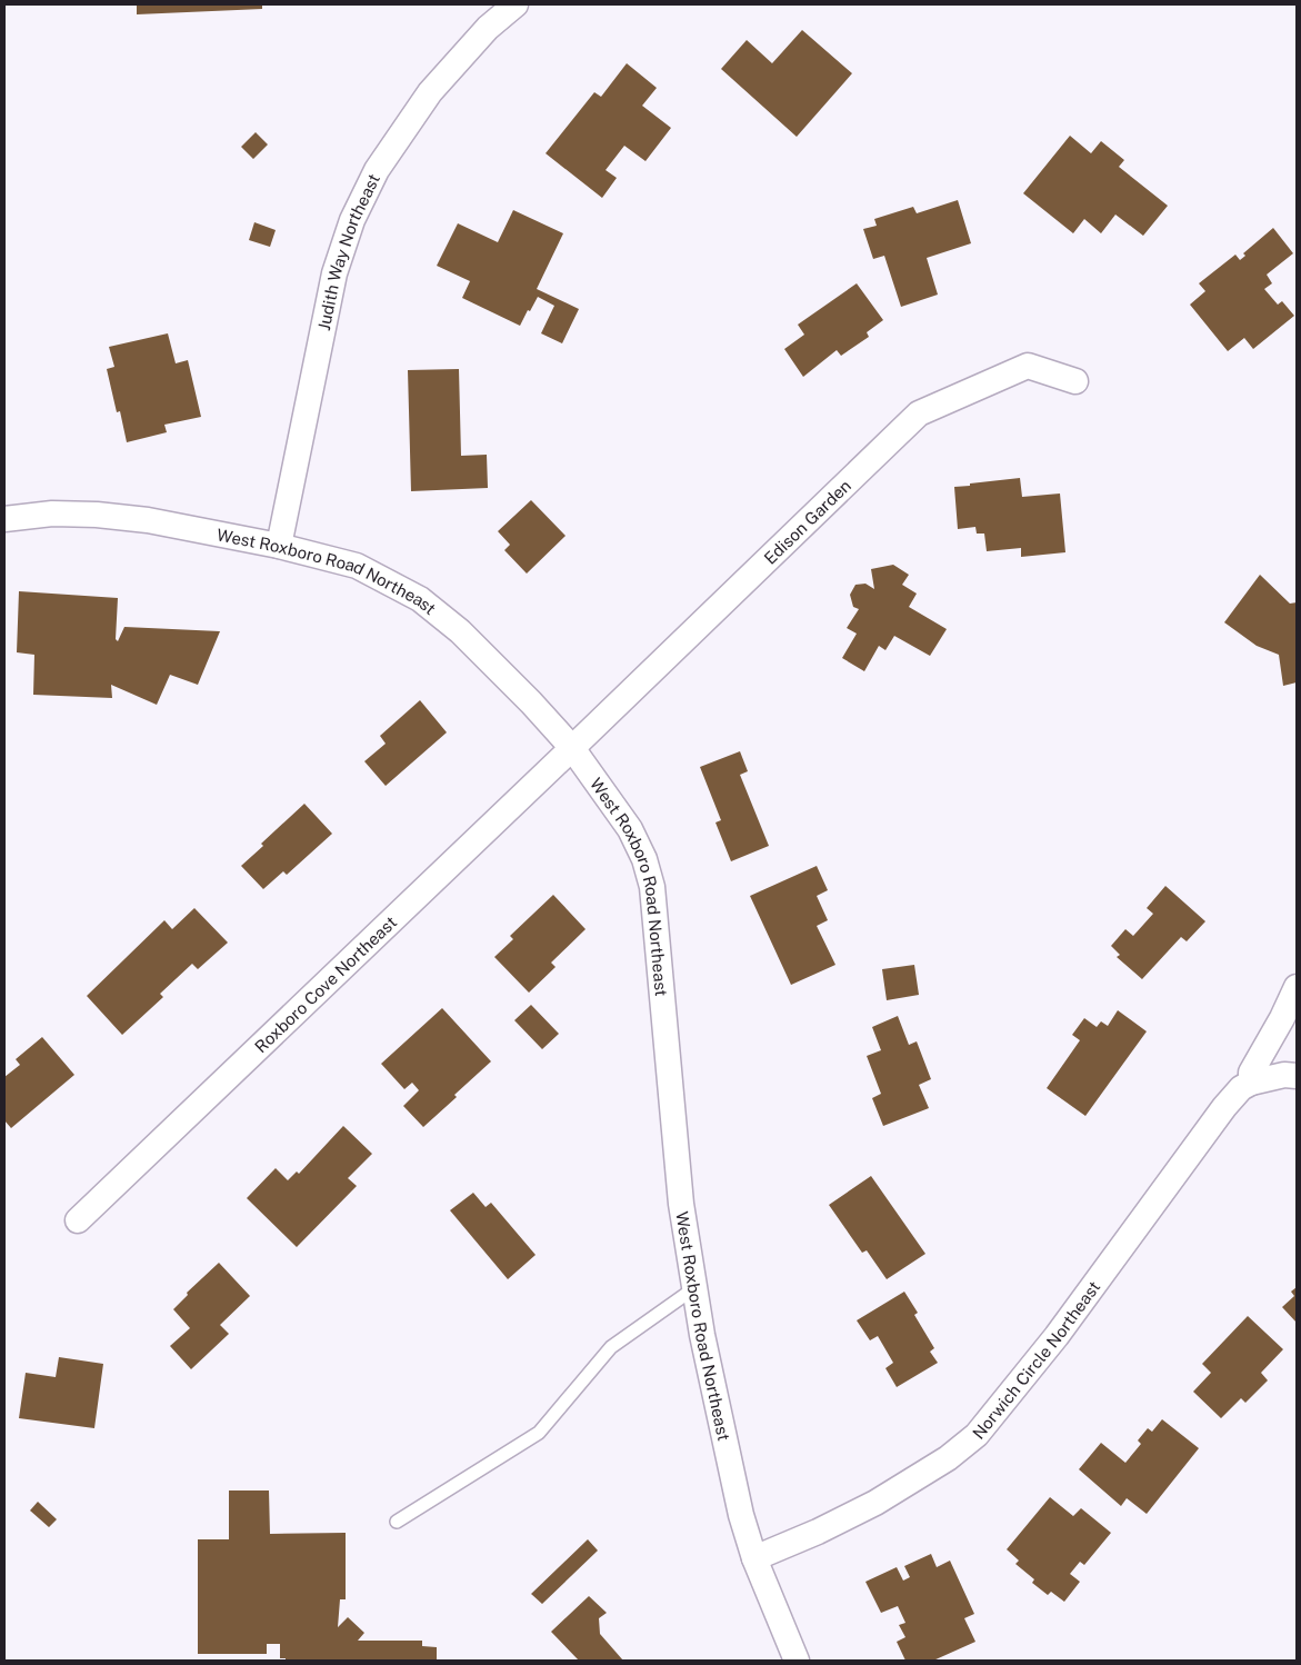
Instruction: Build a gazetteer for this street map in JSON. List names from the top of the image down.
{
  "streets": {
    "street": [
      "Judith Way Northeast",
      "Edison Garden",
      "West Roxboro Road Northeast",
      "Roxboro Cove Northeast",
      "Norwich Circle Northeast"
    ]
  },
  "crossings": [
    ["Judith Way Northeast", "West Roxboro Road Northeast"],
    ["Edison Garden", "West Roxboro Road Northeast"],
    ["Edison Garden", "Roxboro Cove Northeast"],
    ["West Roxboro Road Northeast", "Roxboro Cove Northeast"],
    ["West Roxboro Road Northeast", "Norwich Circle Northeast"]
  ]
}
